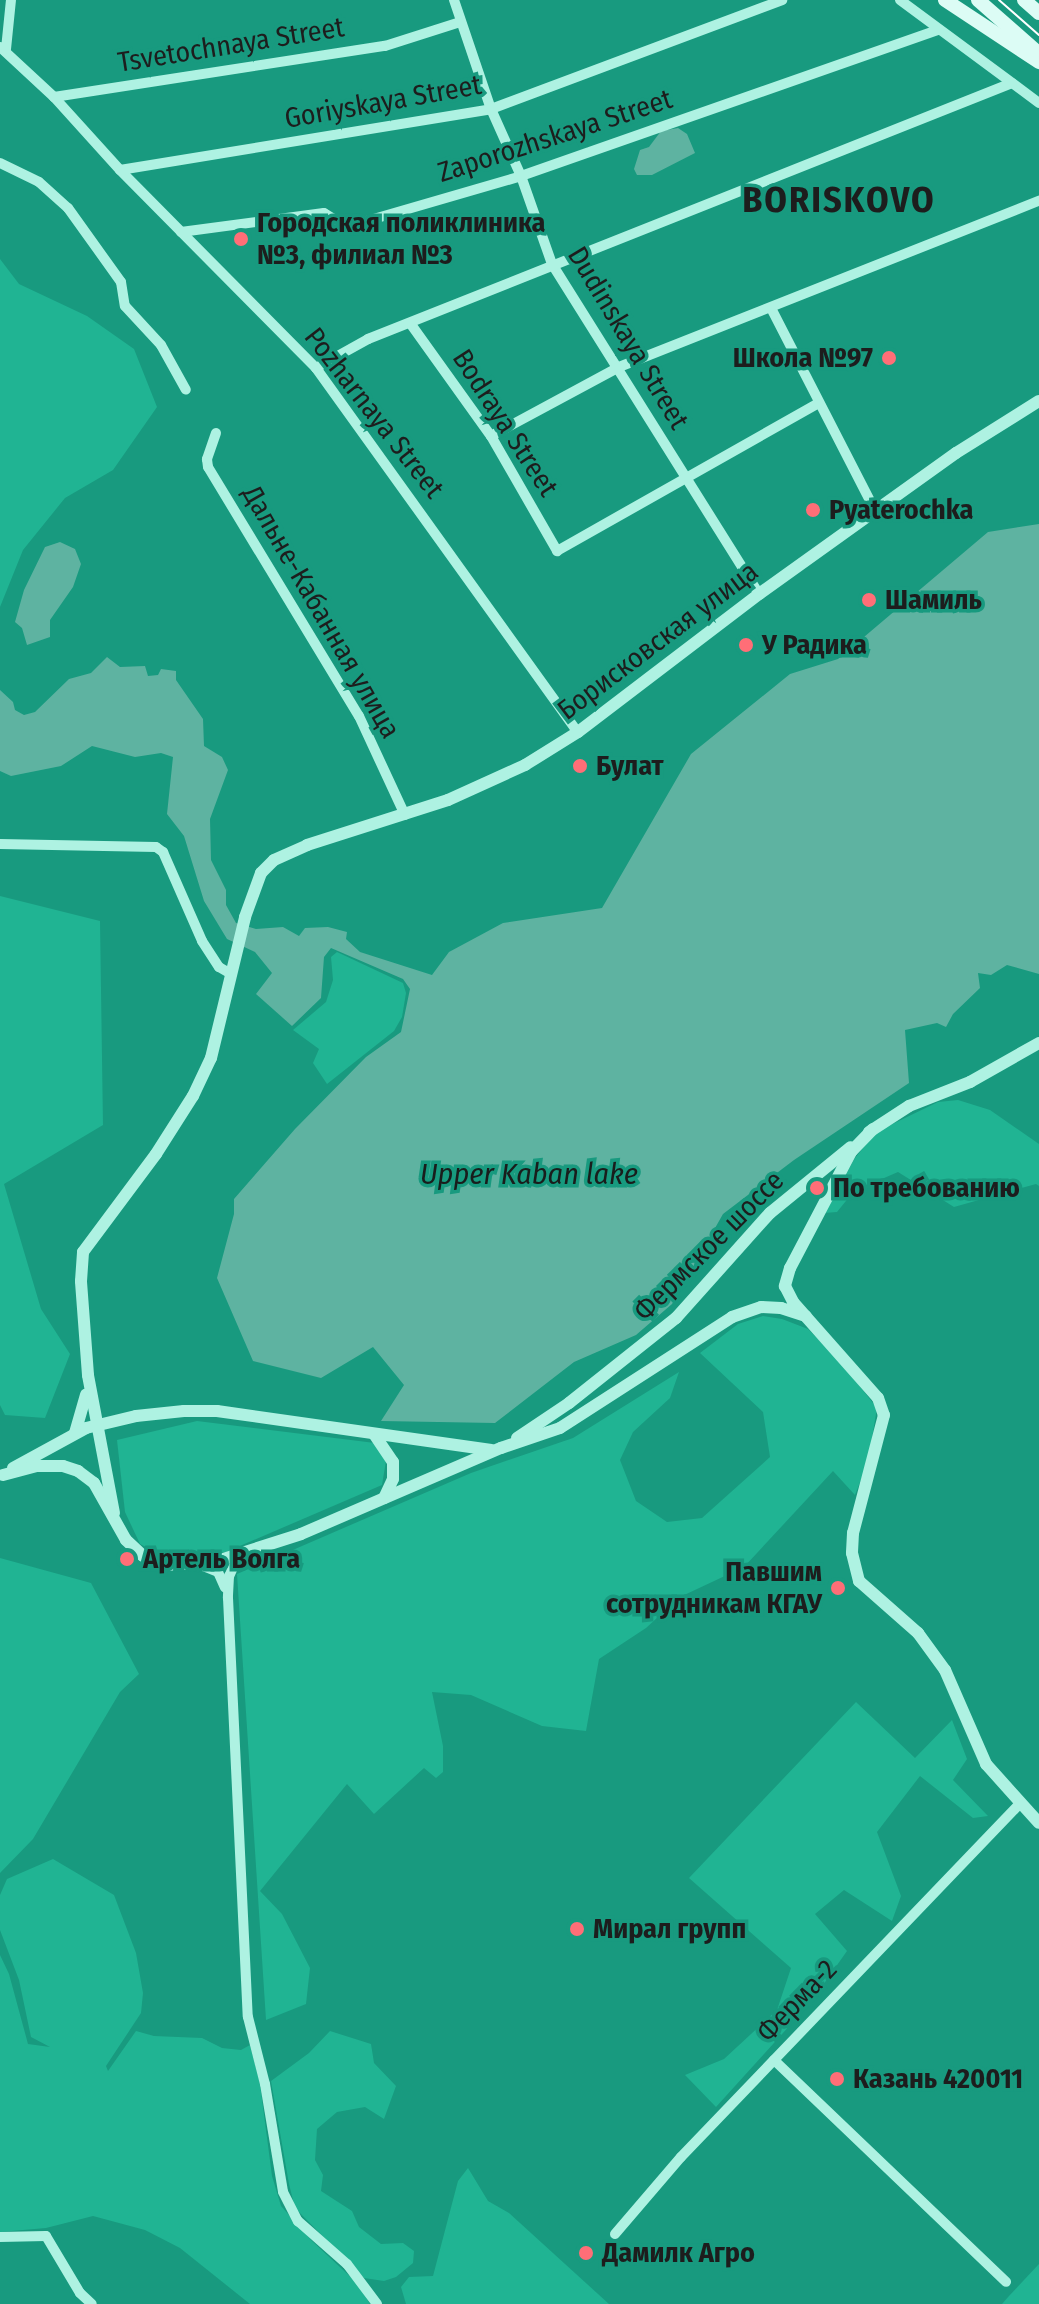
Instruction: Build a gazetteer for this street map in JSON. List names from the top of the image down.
{
  "streets": {
    "street": [
      "Tsvetochnaya Street",
      "Goriyskaya Street",
      "Zaporozhskaya Street",
      "Dudinskaya Street",
      "Pozharnaya Street",
      "Bodraya Street",
      "Дальне-Кабанная улица",
      "Борисковская улица",
      "Фермское шоссе",
      "Ферма-2"
    ]
  },
  "crossings": [
    ["Tsvetochnaya Street", "Dudinskaya Street"],
    ["Tsvetochnaya Street", "Pozharnaya Street"],
    ["Goriyskaya Street", "Dudinskaya Street"],
    ["Goriyskaya Street", "Pozharnaya Street"],
    ["Zaporozhskaya Street", "Dudinskaya Street"],
    ["Zaporozhskaya Street", "Pozharnaya Street"],
    ["Dudinskaya Street", "Bodraya Street"],
    ["Dudinskaya Street", "Борисковская улица"],
    ["Pozharnaya Street", "Борисковская улица"],
    ["Дальне-Кабанная улица", "Борисковская улица"]
  ],
  "districts": ["BORISKOVO"],
  "water": ["Upper Kaban lake"],
  "places": [
    "Городская поликлиника №3, филиал №3",
    "Школа №97",
    "Pyaterochka",
    "Шамиль",
    "У Радика",
    "Булат",
    "По требованию",
    "Артель Волга",
    "Павшим сотрудникам КГАУ",
    "Мирал групп",
    "Казань 420011",
    "Дамилк Агро"
  ]
}
